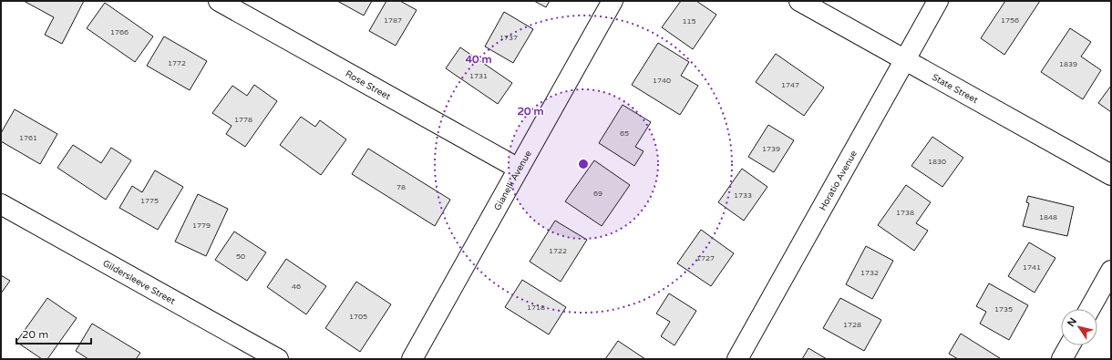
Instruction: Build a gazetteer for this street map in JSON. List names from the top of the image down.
{
  "streets": {
    "street": [
      "Rose Street",
      "State Street",
      "Gianelli Avenue",
      "Horatio Avenue",
      "Gildersleeve Street"
    ]
  },
  "crossings": [
    ["Rose Street", "Gianelli Avenue"],
    ["State Street", "Horatio Avenue"]
  ],
  "house_numbers": [
    "1787",
    "1756",
    "115",
    "1766",
    "1737",
    "1772",
    "1839",
    "1731",
    "1740",
    "1747",
    "1778",
    "65",
    "1761",
    "1739",
    "1830",
    "78",
    "69",
    "1733",
    "1775",
    "1738",
    "1848",
    "1779",
    "1722",
    "50",
    "1727",
    "1741",
    "1732",
    "46",
    "1718",
    "1735",
    "1705",
    "1728"
  ],
  "scale_bar": "20 m",
  "north": "top left",
  "rings": ["40 m", "20 m"]
}
